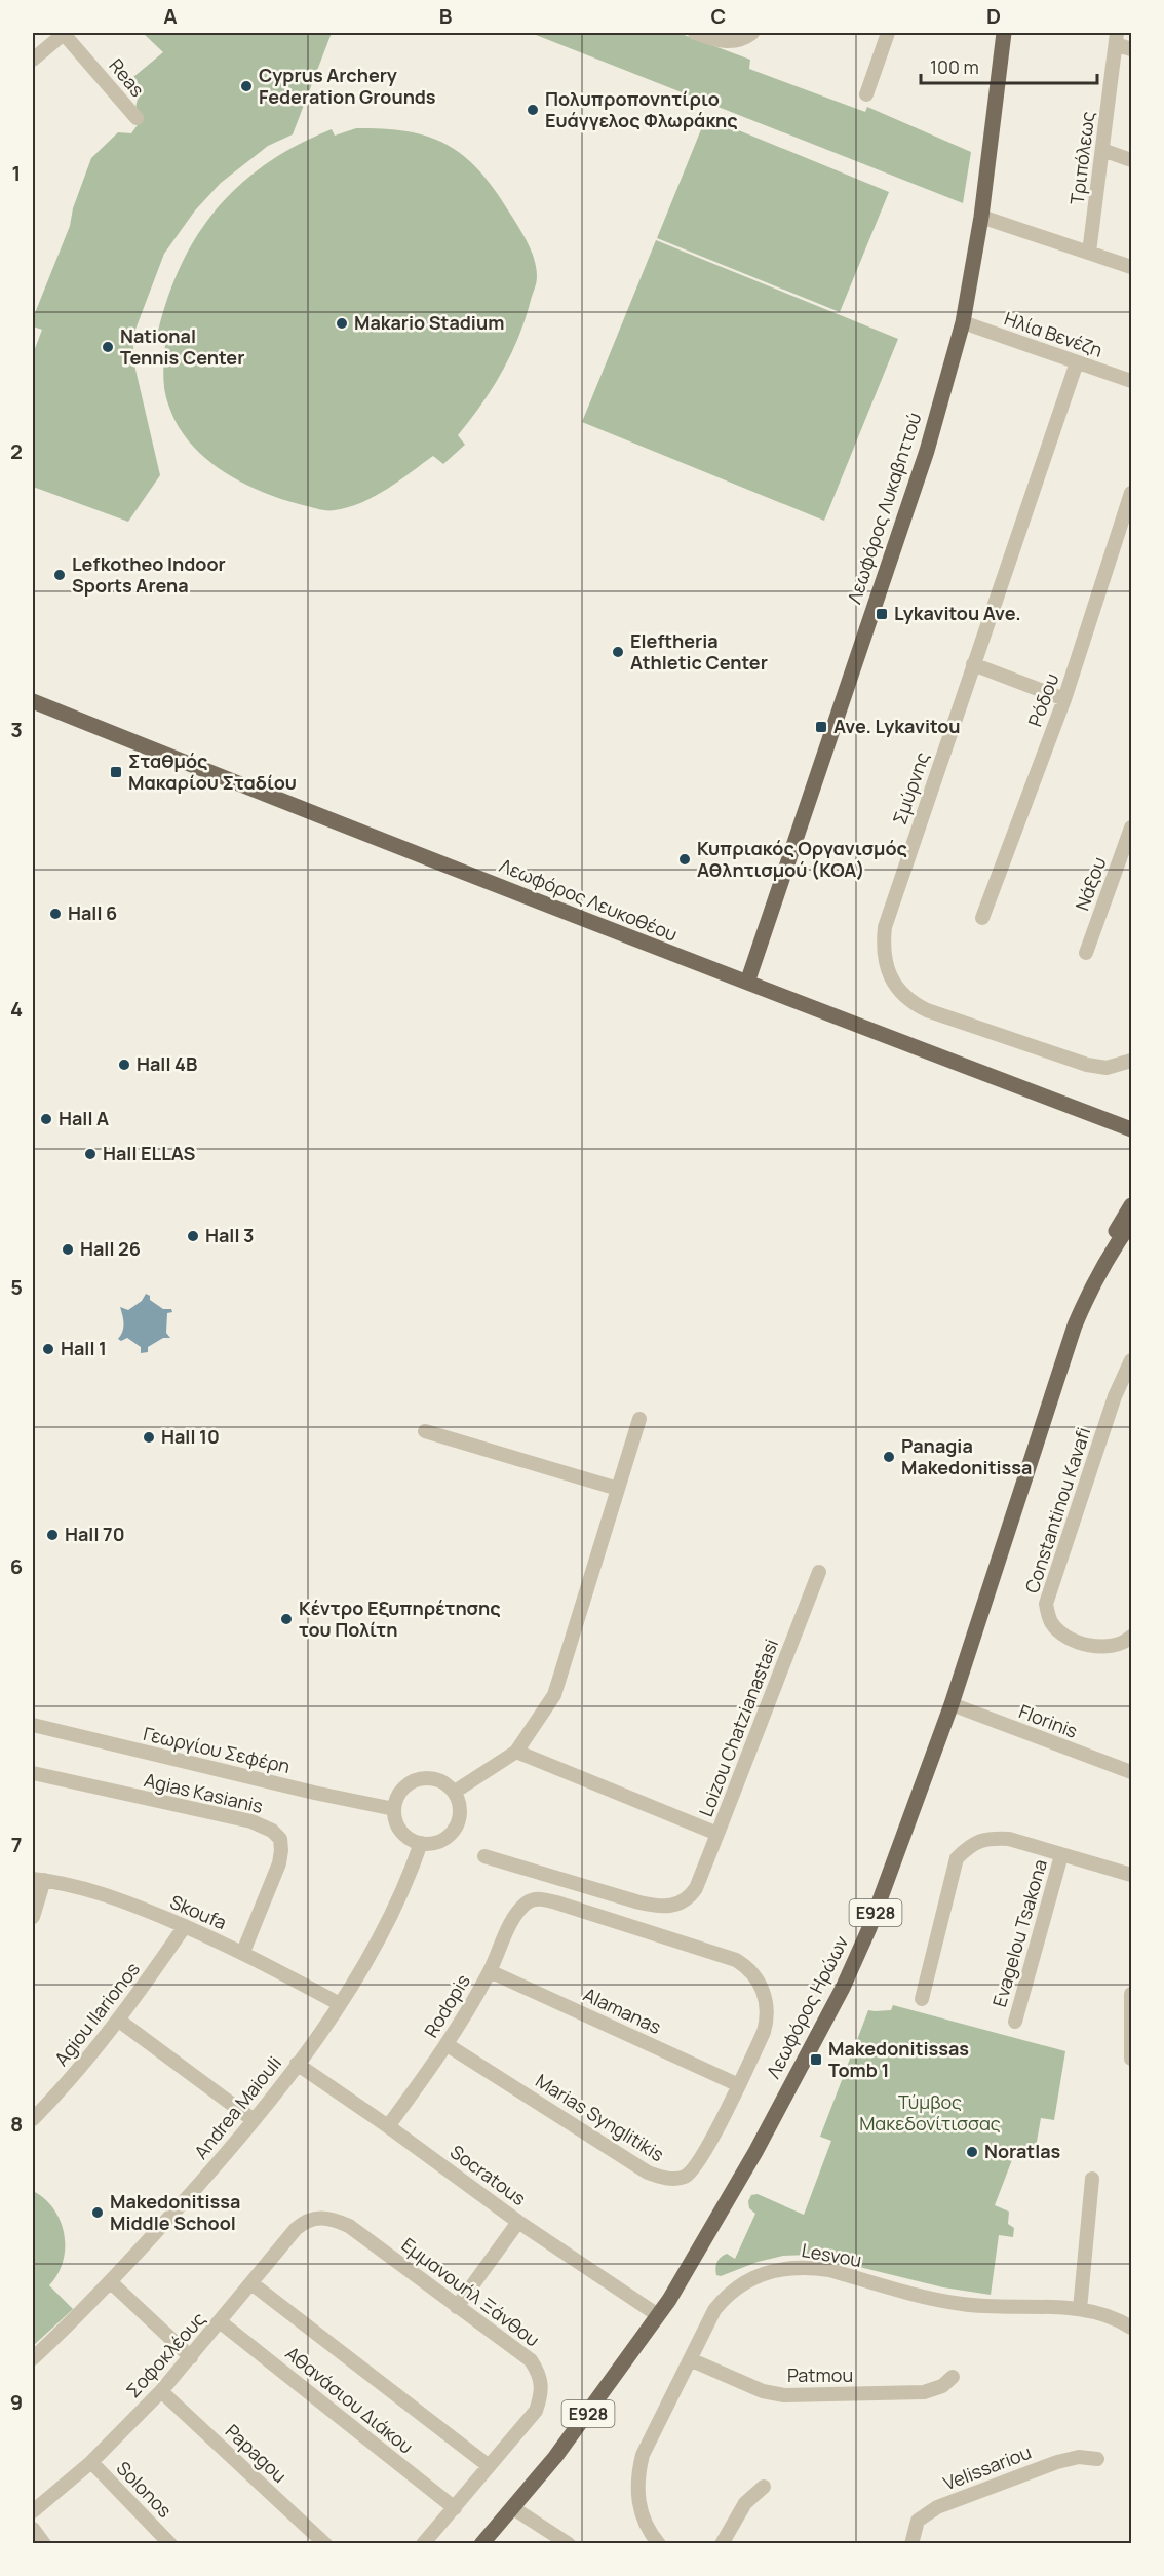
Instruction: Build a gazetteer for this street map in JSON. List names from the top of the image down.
{
  "streets": {
    "main road": [
      "Λεωφόρος Λυκαβηττού",
      "Λεωφόρος Λευκοθέου",
      "E928",
      "Λεωφόρος Ηρώων"
    ],
    "street": [
      "Reas",
      "Τριπόλεως",
      "Ηλία Βενέζη",
      "Ρόδου",
      "Σμύρνης",
      "Νάξου",
      "Constantinou Kavafi",
      "Florinis",
      "Loizou Chatzianastasi",
      "Γεωργίου Σεφέρη",
      "Agias Kasianis",
      "Skoufa",
      "Evagelou Tsakona",
      "Rodopis",
      "Alamanas",
      "Agiou Ilarionos",
      "Andrea Maiouli",
      "Marias Synglitikis",
      "Socratous",
      "Lesvou",
      "Εμμανουήλ Ξάνθου",
      "Σοφοκλέους",
      "Patmou",
      "Αθανάσιου Διάκου",
      "Papagou",
      "Velissariou",
      "Solonos"
    ]
  },
  "crossings": [
    ["Ηλία Βενέζη", "Λεωφόρος Λυκαβηττού"],
    ["Ηλία Βενέζη", "Σμύρνης"],
    ["Λεωφόρος Λυκαβηττού", "Λεωφόρος Λευκοθέου"],
    ["Florinis", "Λεωφόρος Ηρώων"],
    ["Γεωργίου Σεφέρη", "Andrea Maiouli"],
    ["Agias Kasianis", "Skoufa"],
    ["Skoufa", "Agiou Ilarionos"],
    ["Skoufa", "Andrea Maiouli"],
    ["Rodopis", "Alamanas"],
    ["Rodopis", "Marias Synglitikis"],
    ["Rodopis", "Socratous"],
    ["Λεωφόρος Ηρώων", "Socratous"],
    ["Alamanas", "Marias Synglitikis"],
    ["Andrea Maiouli", "Socratous"],
    ["Lesvou", "Patmou"],
    ["Εμμανουήλ Ξάνθου", "Σοφοκλέους"],
    ["Εμμανουήλ Ξάνθου", "Αθανάσιου Διάκου"],
    ["Σοφοκλέους", "Αθανάσιου Διάκου"],
    ["Σοφοκλέους", "Papagou"],
    ["Σοφοκλέους", "Solonos"]
  ],
  "parks": ["Τύμβος Μακεδονίτισσας"],
  "places": {
    "other": [
      "Cyprus Archery Federation Grounds",
      "Πολυπροπονητίριο Ευάγγελος Φλωράκης",
      "Makario Stadium",
      "National Tennis Center",
      "Lefkotheo Indoor Sports Arena",
      "Eleftheria Athletic Center",
      "Κυπριακός Οργανισμός Αθλητισμού (ΚΟΑ)",
      "Hall 6",
      "Hall 4B",
      "Hall A",
      "Hall ELLAS",
      "Hall 3",
      "Hall 26",
      "Hall 1",
      "Hall 10",
      "Panagia Makedonitissa",
      "Hall 70",
      "Κέντρο Εξυπηρέτησης του Πολίτη",
      "Noratlas",
      "Makedonitissa Middle School"
    ],
    "transit": [
      "Lykavitou Ave.",
      "Ave. Lykavitou",
      "Σταθμός Μακαρίου Σταδίου",
      "Makedonitissas Tomb 1"
    ]
  },
  "scale_bar": "100 m",
  "grid": {
    "columns": [
      "A",
      "B",
      "C",
      "D"
    ],
    "rows": [
      "1",
      "2",
      "3",
      "4",
      "5",
      "6",
      "7",
      "8",
      "9"
    ]
  }
}
